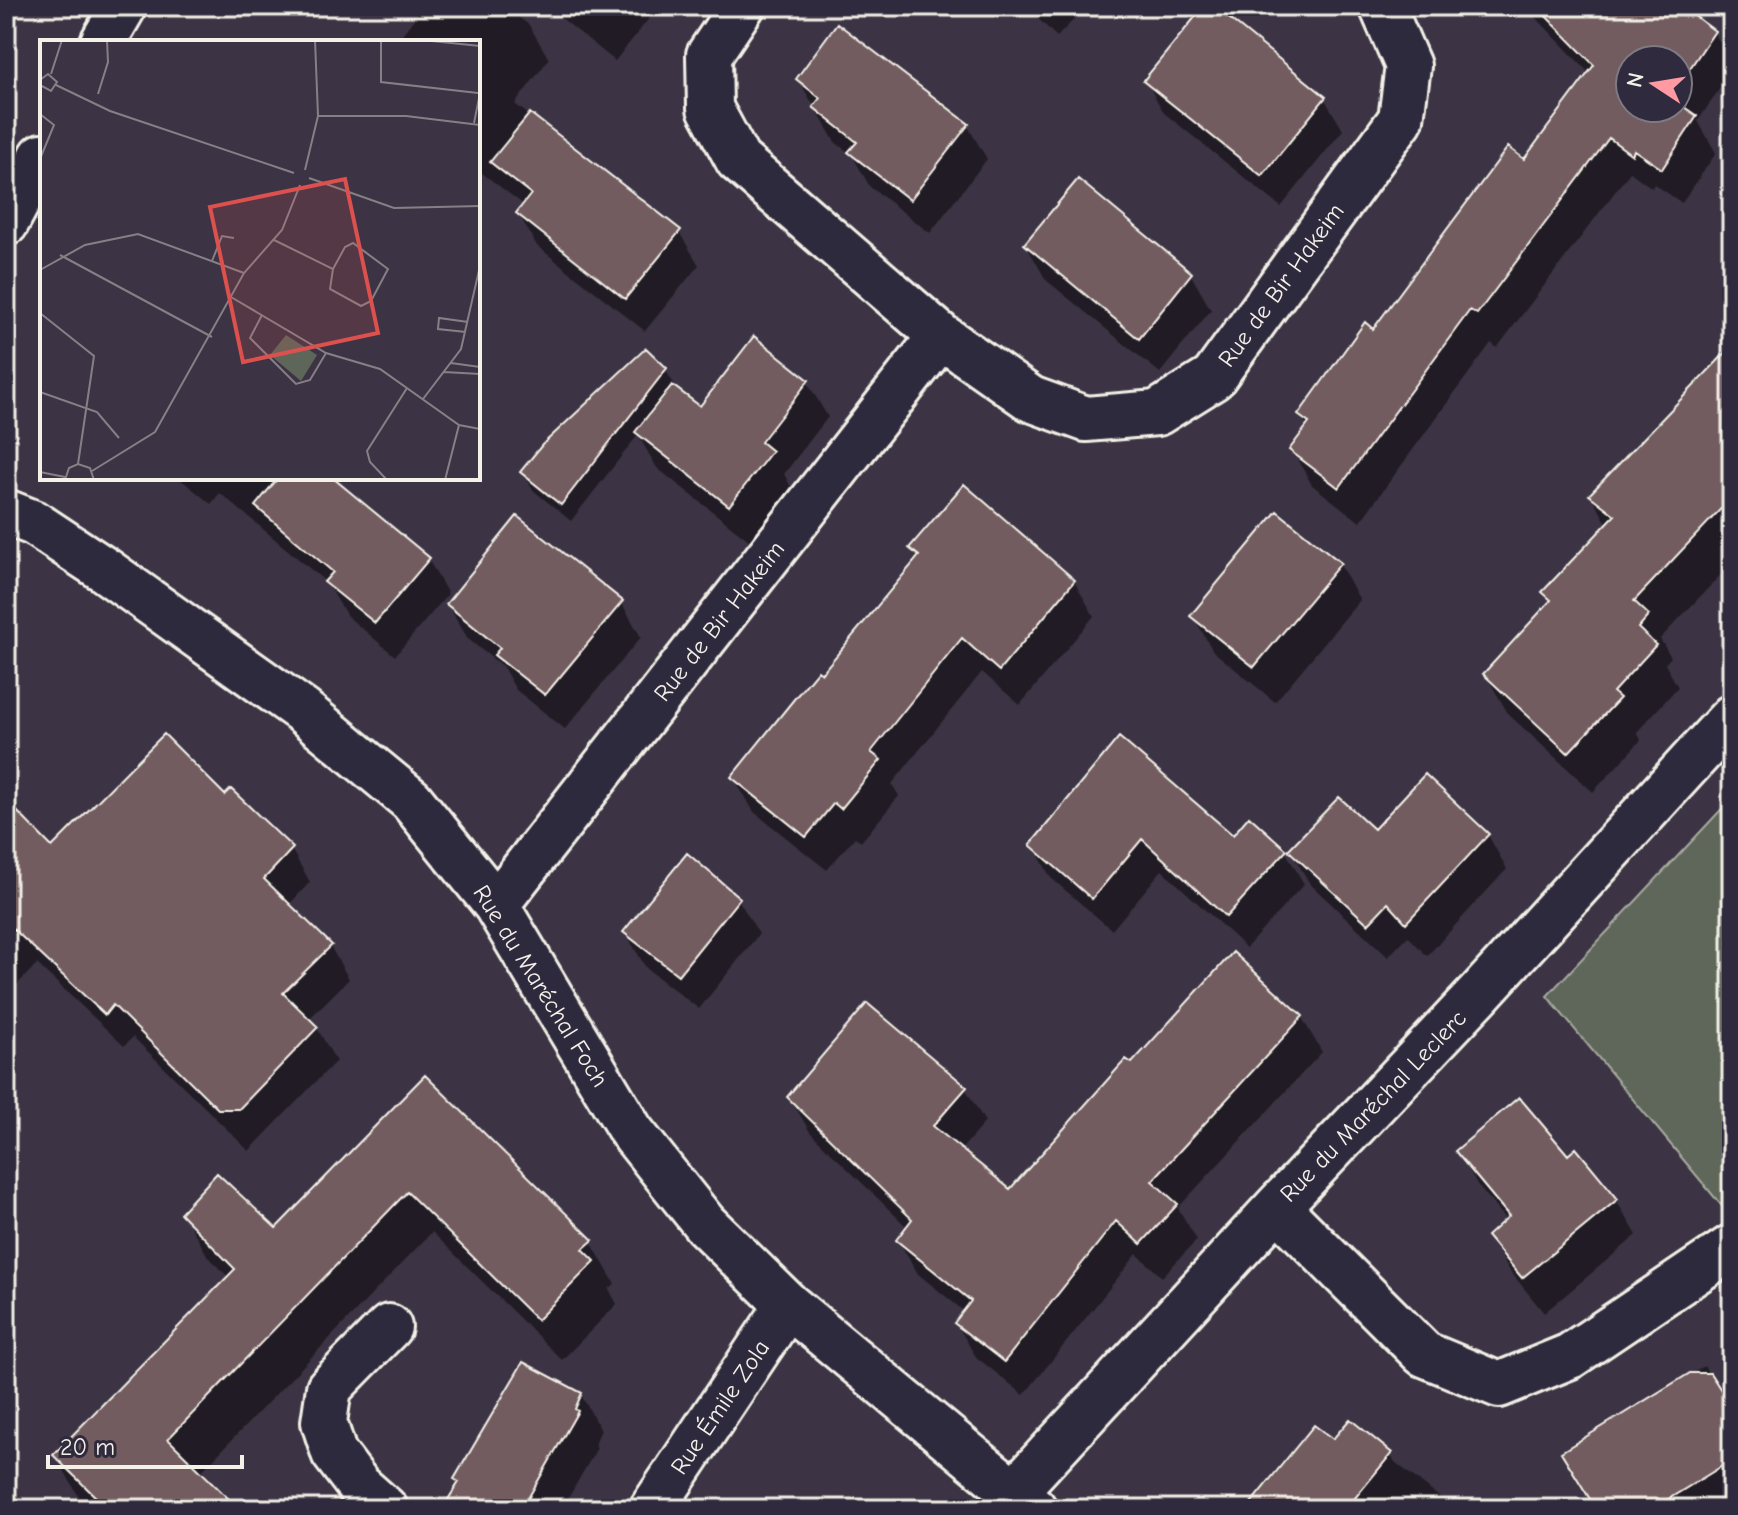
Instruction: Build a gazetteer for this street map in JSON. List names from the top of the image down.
{
  "streets": {
    "street": [
      "Rue de Bir Hakeim",
      "Rue du Maréchal Foch",
      "Rue du Maréchal Leclerc",
      "Rue Émile Zola"
    ]
  },
  "crossings": [
    ["Rue de Bir Hakeim", "Rue du Maréchal Foch"],
    ["Rue du Maréchal Foch", "Rue du Maréchal Leclerc"],
    ["Rue du Maréchal Foch", "Rue Émile Zola"]
  ],
  "scale_bar": "20 m",
  "north": "left"
}
